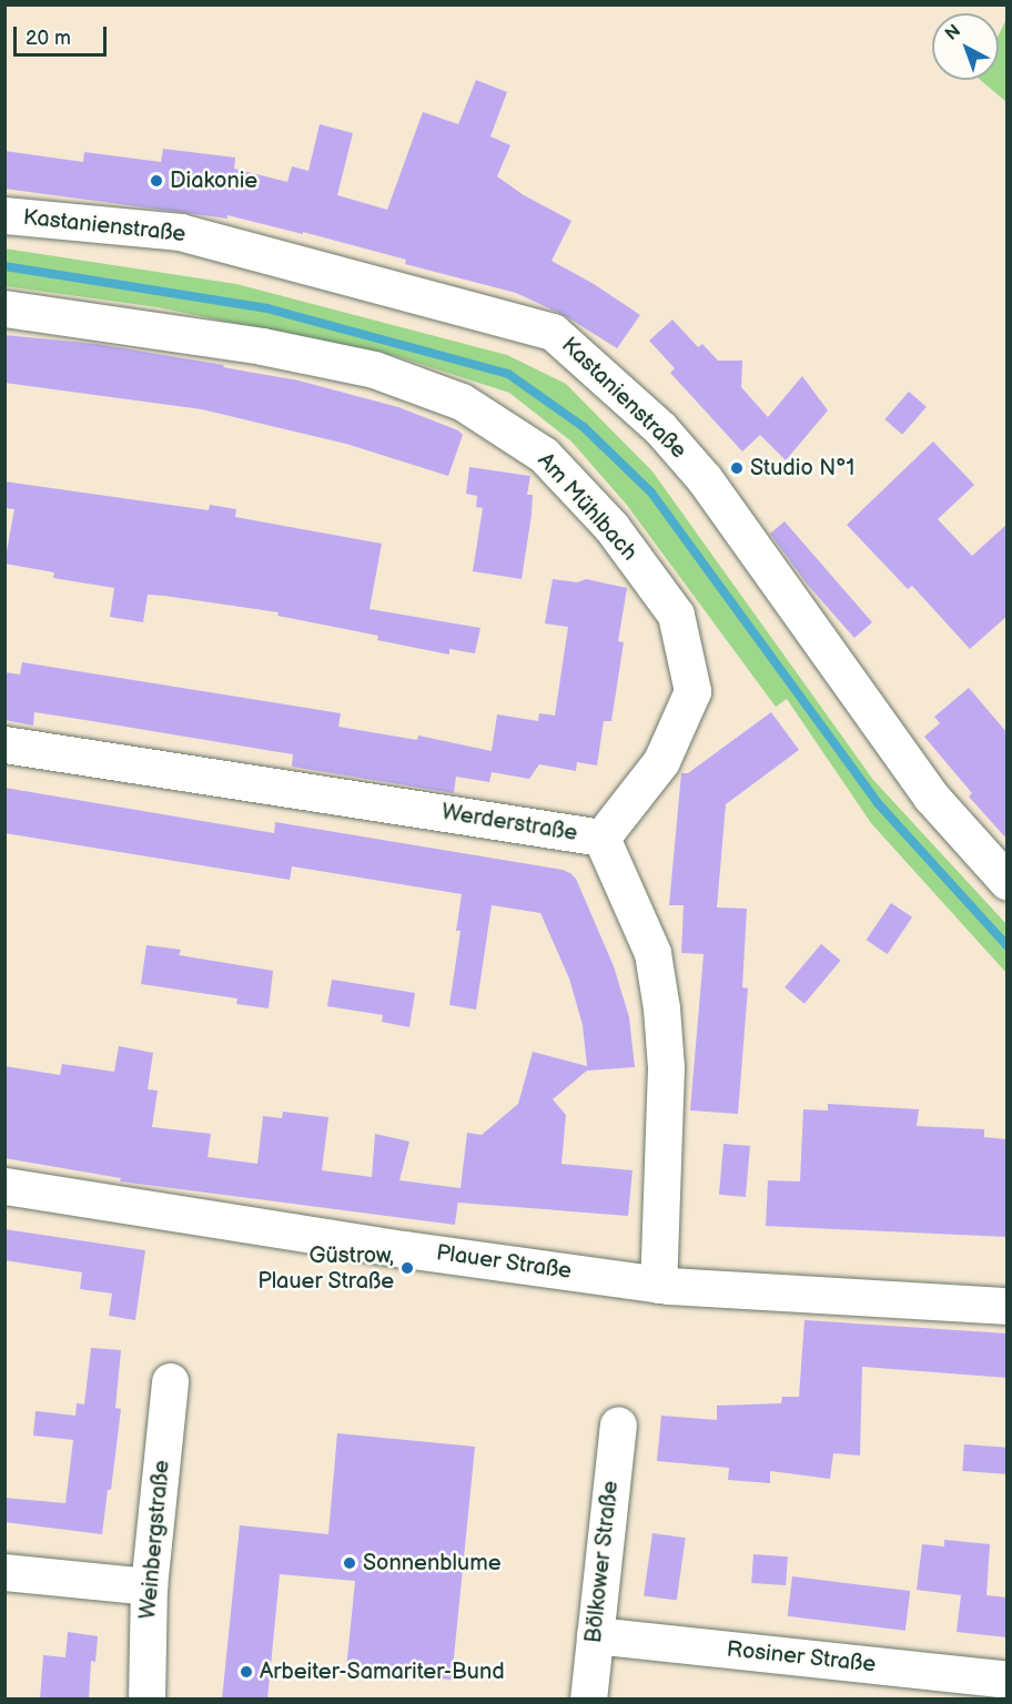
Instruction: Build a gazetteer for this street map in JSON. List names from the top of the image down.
{
  "streets": {
    "street": [
      "Kastanienstraße",
      "Am Mühlbach",
      "Werderstraße",
      "Plauer Straße",
      "Weinbergstraße",
      "Bölkower Straße",
      "Rosiner Straße"
    ]
  },
  "crossings": [
    ["Am Mühlbach", "Werderstraße"],
    ["Werderstraße", "Plauer Straße"],
    ["Bölkower Straße", "Rosiner Straße"]
  ],
  "places": [
    "Diakonie",
    "Studio N°1",
    "Güstrow, Plauer Straße",
    "Sonnenblume",
    "Arbeiter-Samariter-Bund"
  ],
  "scale_bar": "20 m",
  "north": "top left"
}
